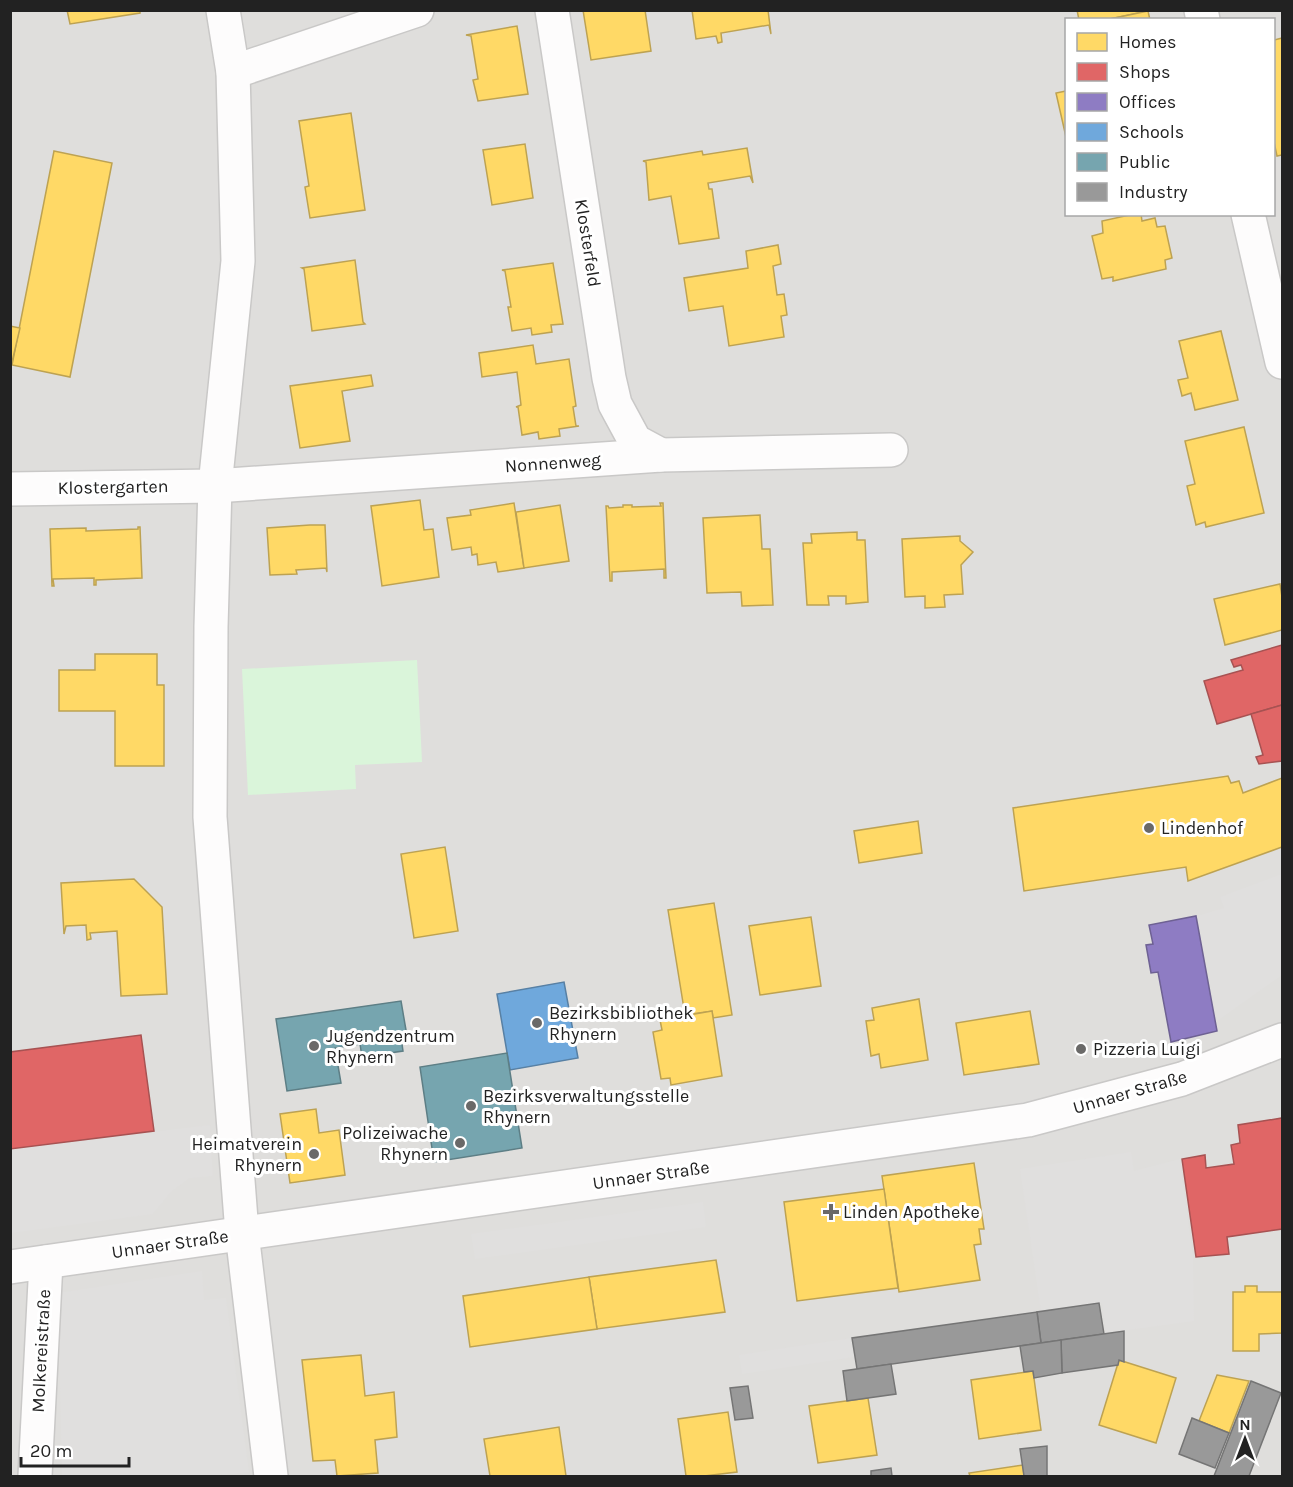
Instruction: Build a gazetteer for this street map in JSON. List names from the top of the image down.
{
  "streets": {
    "street": [
      "Klosterfeld",
      "Nonnenweg",
      "Klostergarten",
      "Unnaer Straße",
      "Molkereistraße"
    ]
  },
  "crossings": [
    ["Klosterfeld", "Nonnenweg"],
    ["Nonnenweg", "Klostergarten"],
    ["Unnaer Straße", "Molkereistraße"]
  ],
  "places": {
    "other": [
      "Lindenhof",
      "Bezirksbibliothek Rhynern",
      "Jugendzentrum Rhynern",
      "Pizzeria Luigi",
      "Bezirksverwaltungsstelle Rhynern",
      "Polizeiwache Rhynern",
      "Heimatverein Rhynern"
    ],
    "health": ["Linden Apotheke"]
  },
  "legend": [
    "Homes",
    "Shops",
    "Offices",
    "Schools",
    "Public",
    "Industry"
  ],
  "scale_bar": "20 m",
  "north": "top"
}
